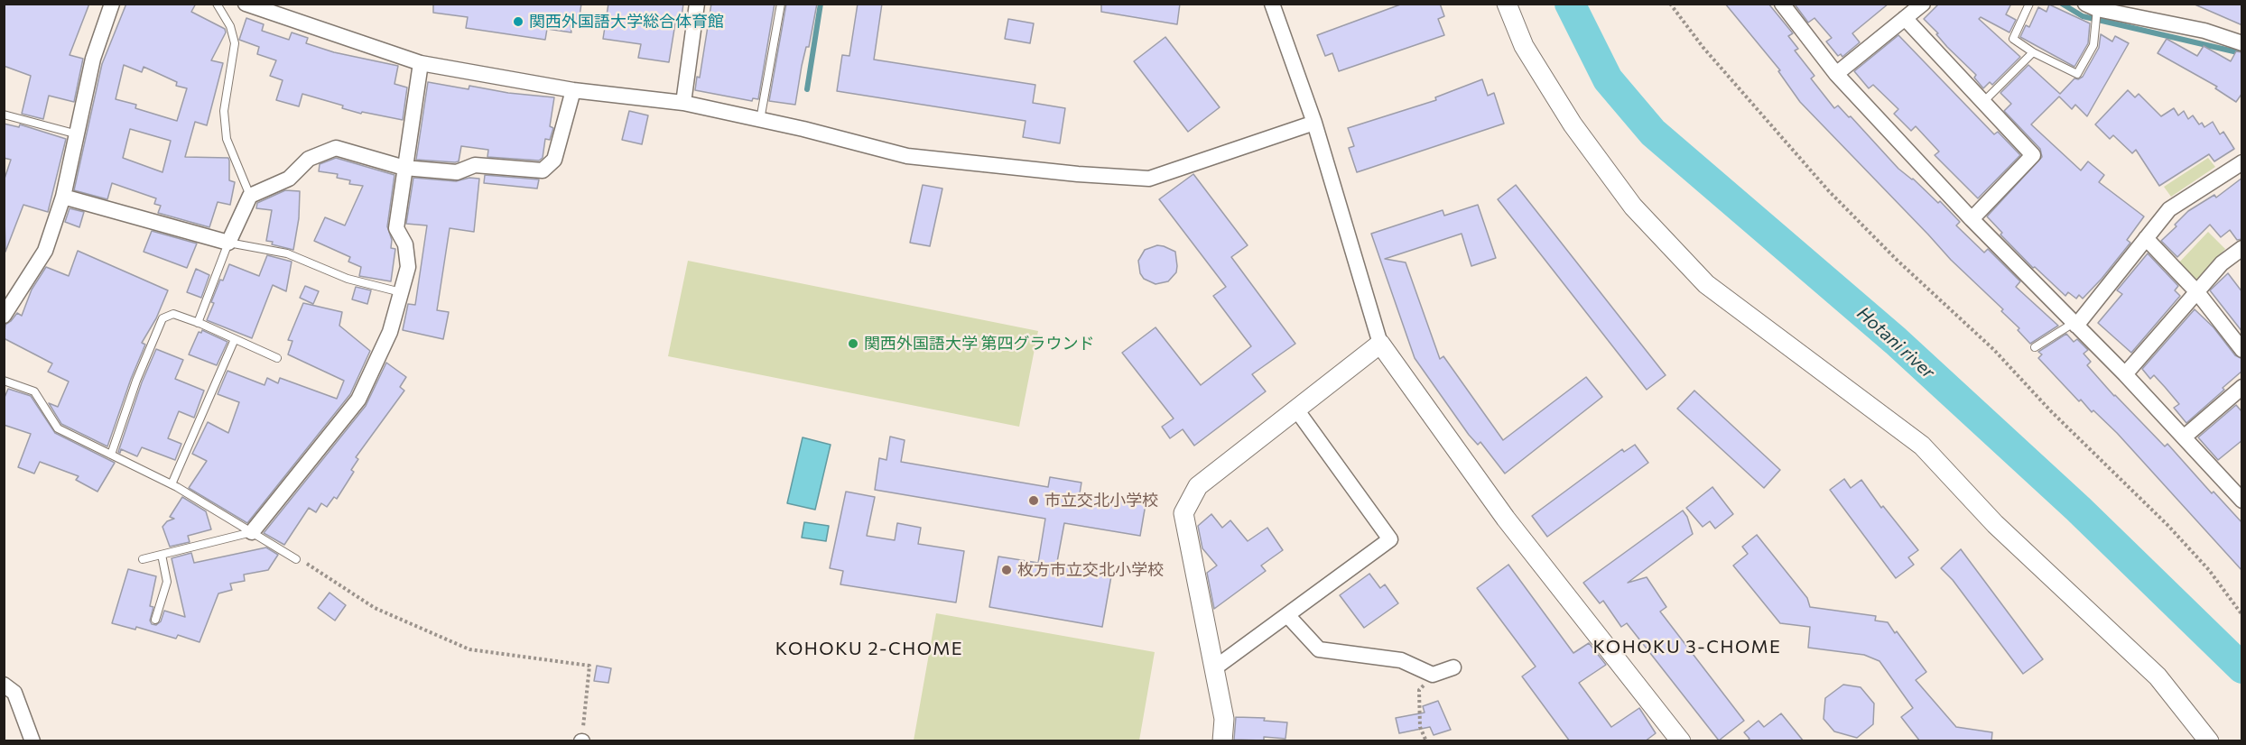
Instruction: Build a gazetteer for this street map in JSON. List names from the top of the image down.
{
  "districts": ["KOHOKU 3-CHOME", "KOHOKU 2-CHOME"],
  "water": ["Hotani river"],
  "places": [
    "関西外国語大学総合体育館",
    "関西外国語大学 第四グラウンド",
    "市立交北小学校",
    "枚方市立交北小学校"
  ]
}
